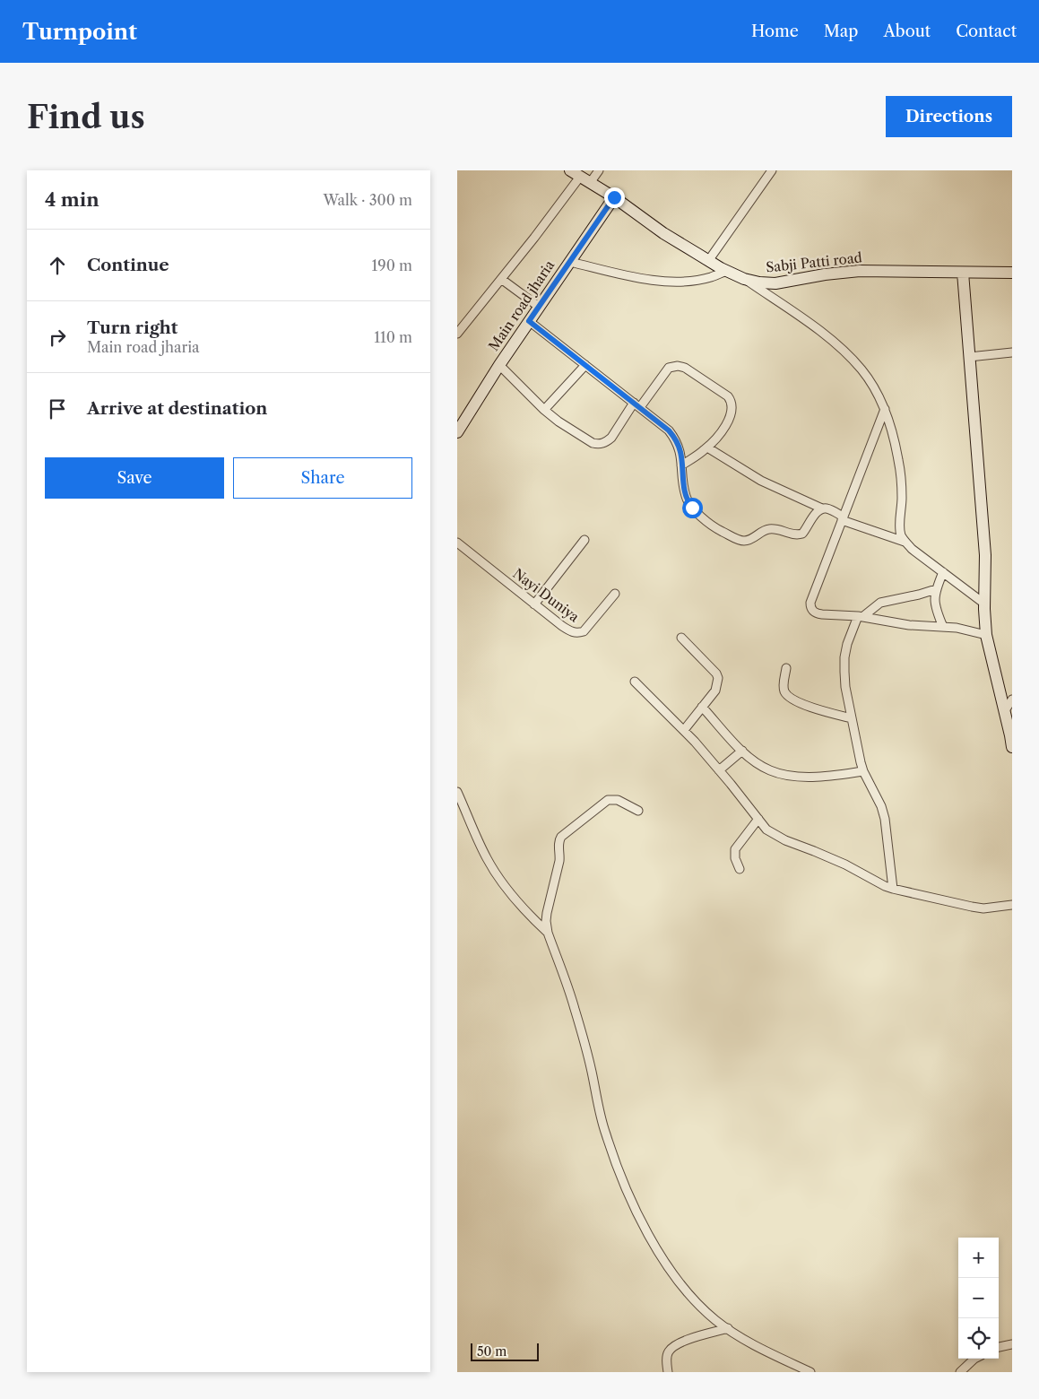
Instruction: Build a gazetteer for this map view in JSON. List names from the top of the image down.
{
  "streets": {
    "street": ["Sabji Patti road", "Main road jharia", "Nayi Duniya"]
  },
  "crossings": [
    ["Sabji Patti road", "Main road jharia"]
  ],
  "scale_bar": "50 m",
  "page": {
    "header": "Turnpoint",
    "nav": [
      "Home",
      "Map",
      "About",
      "Contact"
    ],
    "buttons": [
      "Directions",
      ["Save", "Share"]
    ],
    "title": "Find us",
    "heading": ["4 min", "Walk · 300 m"],
    "list": [
      ["Continue", "190 m"],
      ["Turn right", "Main road jharia", "110 m"],
      "Arrive at destination"
    ],
    "map_buttons": ["+", "−"],
    "scale": "50 m"
  }
}
